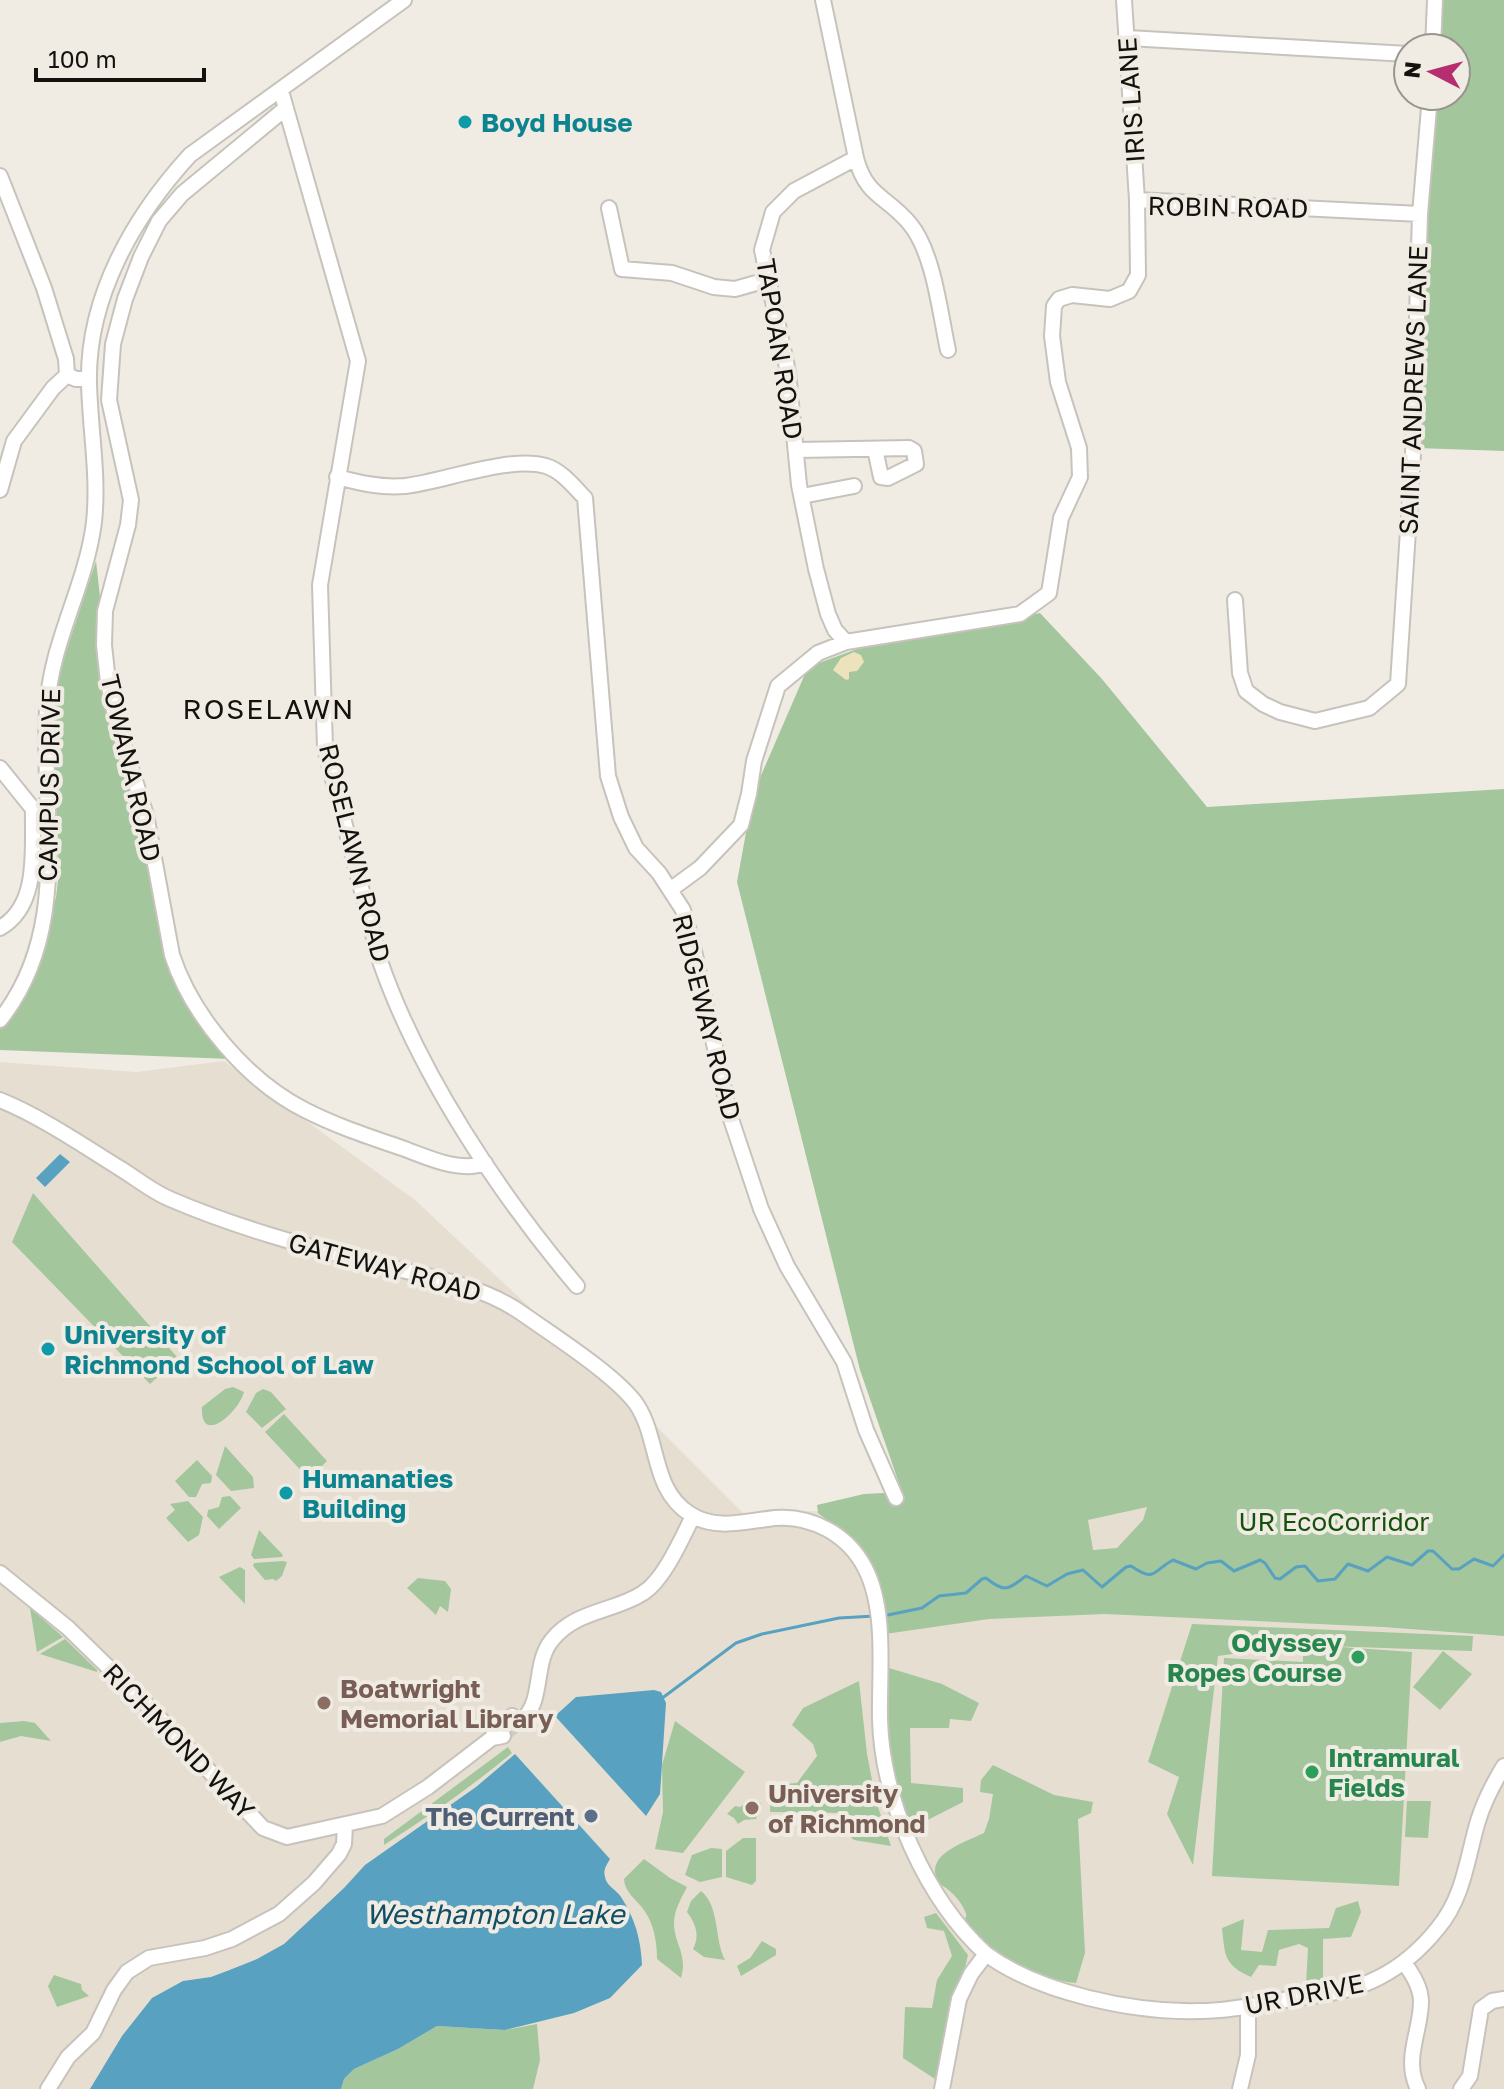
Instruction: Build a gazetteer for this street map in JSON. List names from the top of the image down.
{
  "streets": {
    "street": [
      "IRIS LANE",
      "ROBIN ROAD",
      "TAPOAN ROAD",
      "SAINT ANDREWS LANE",
      "TOWANA ROAD",
      "CAMPUS DRIVE",
      "ROSELAWN ROAD",
      "RIDGEWAY ROAD",
      "GATEWAY ROAD",
      "RICHMOND WAY",
      "UR DRIVE"
    ]
  },
  "crossings": [
    ["IRIS LANE", "ROBIN ROAD"],
    ["ROBIN ROAD", "TAPOAN ROAD"],
    ["ROBIN ROAD", "SAINT ANDREWS LANE"],
    ["TOWANA ROAD", "ROSELAWN ROAD"],
    ["ROSELAWN ROAD", "RIDGEWAY ROAD"],
    ["GATEWAY ROAD", "RICHMOND WAY"],
    ["GATEWAY ROAD", "UR DRIVE"],
    ["RICHMOND WAY", "UR DRIVE"]
  ],
  "districts": ["ROSELAWN"],
  "water": ["Westhampton Lake"],
  "parks": ["UR EcoCorridor"],
  "places": [
    "Boyd House",
    "University of Richmond School of Law",
    "Humanaties Building",
    "Odyssey Ropes Course",
    "Boatwright Memorial Library",
    "Intramural Fields",
    "University of Richmond",
    "The Current"
  ],
  "scale_bar": "100 m",
  "north": "left"
}
